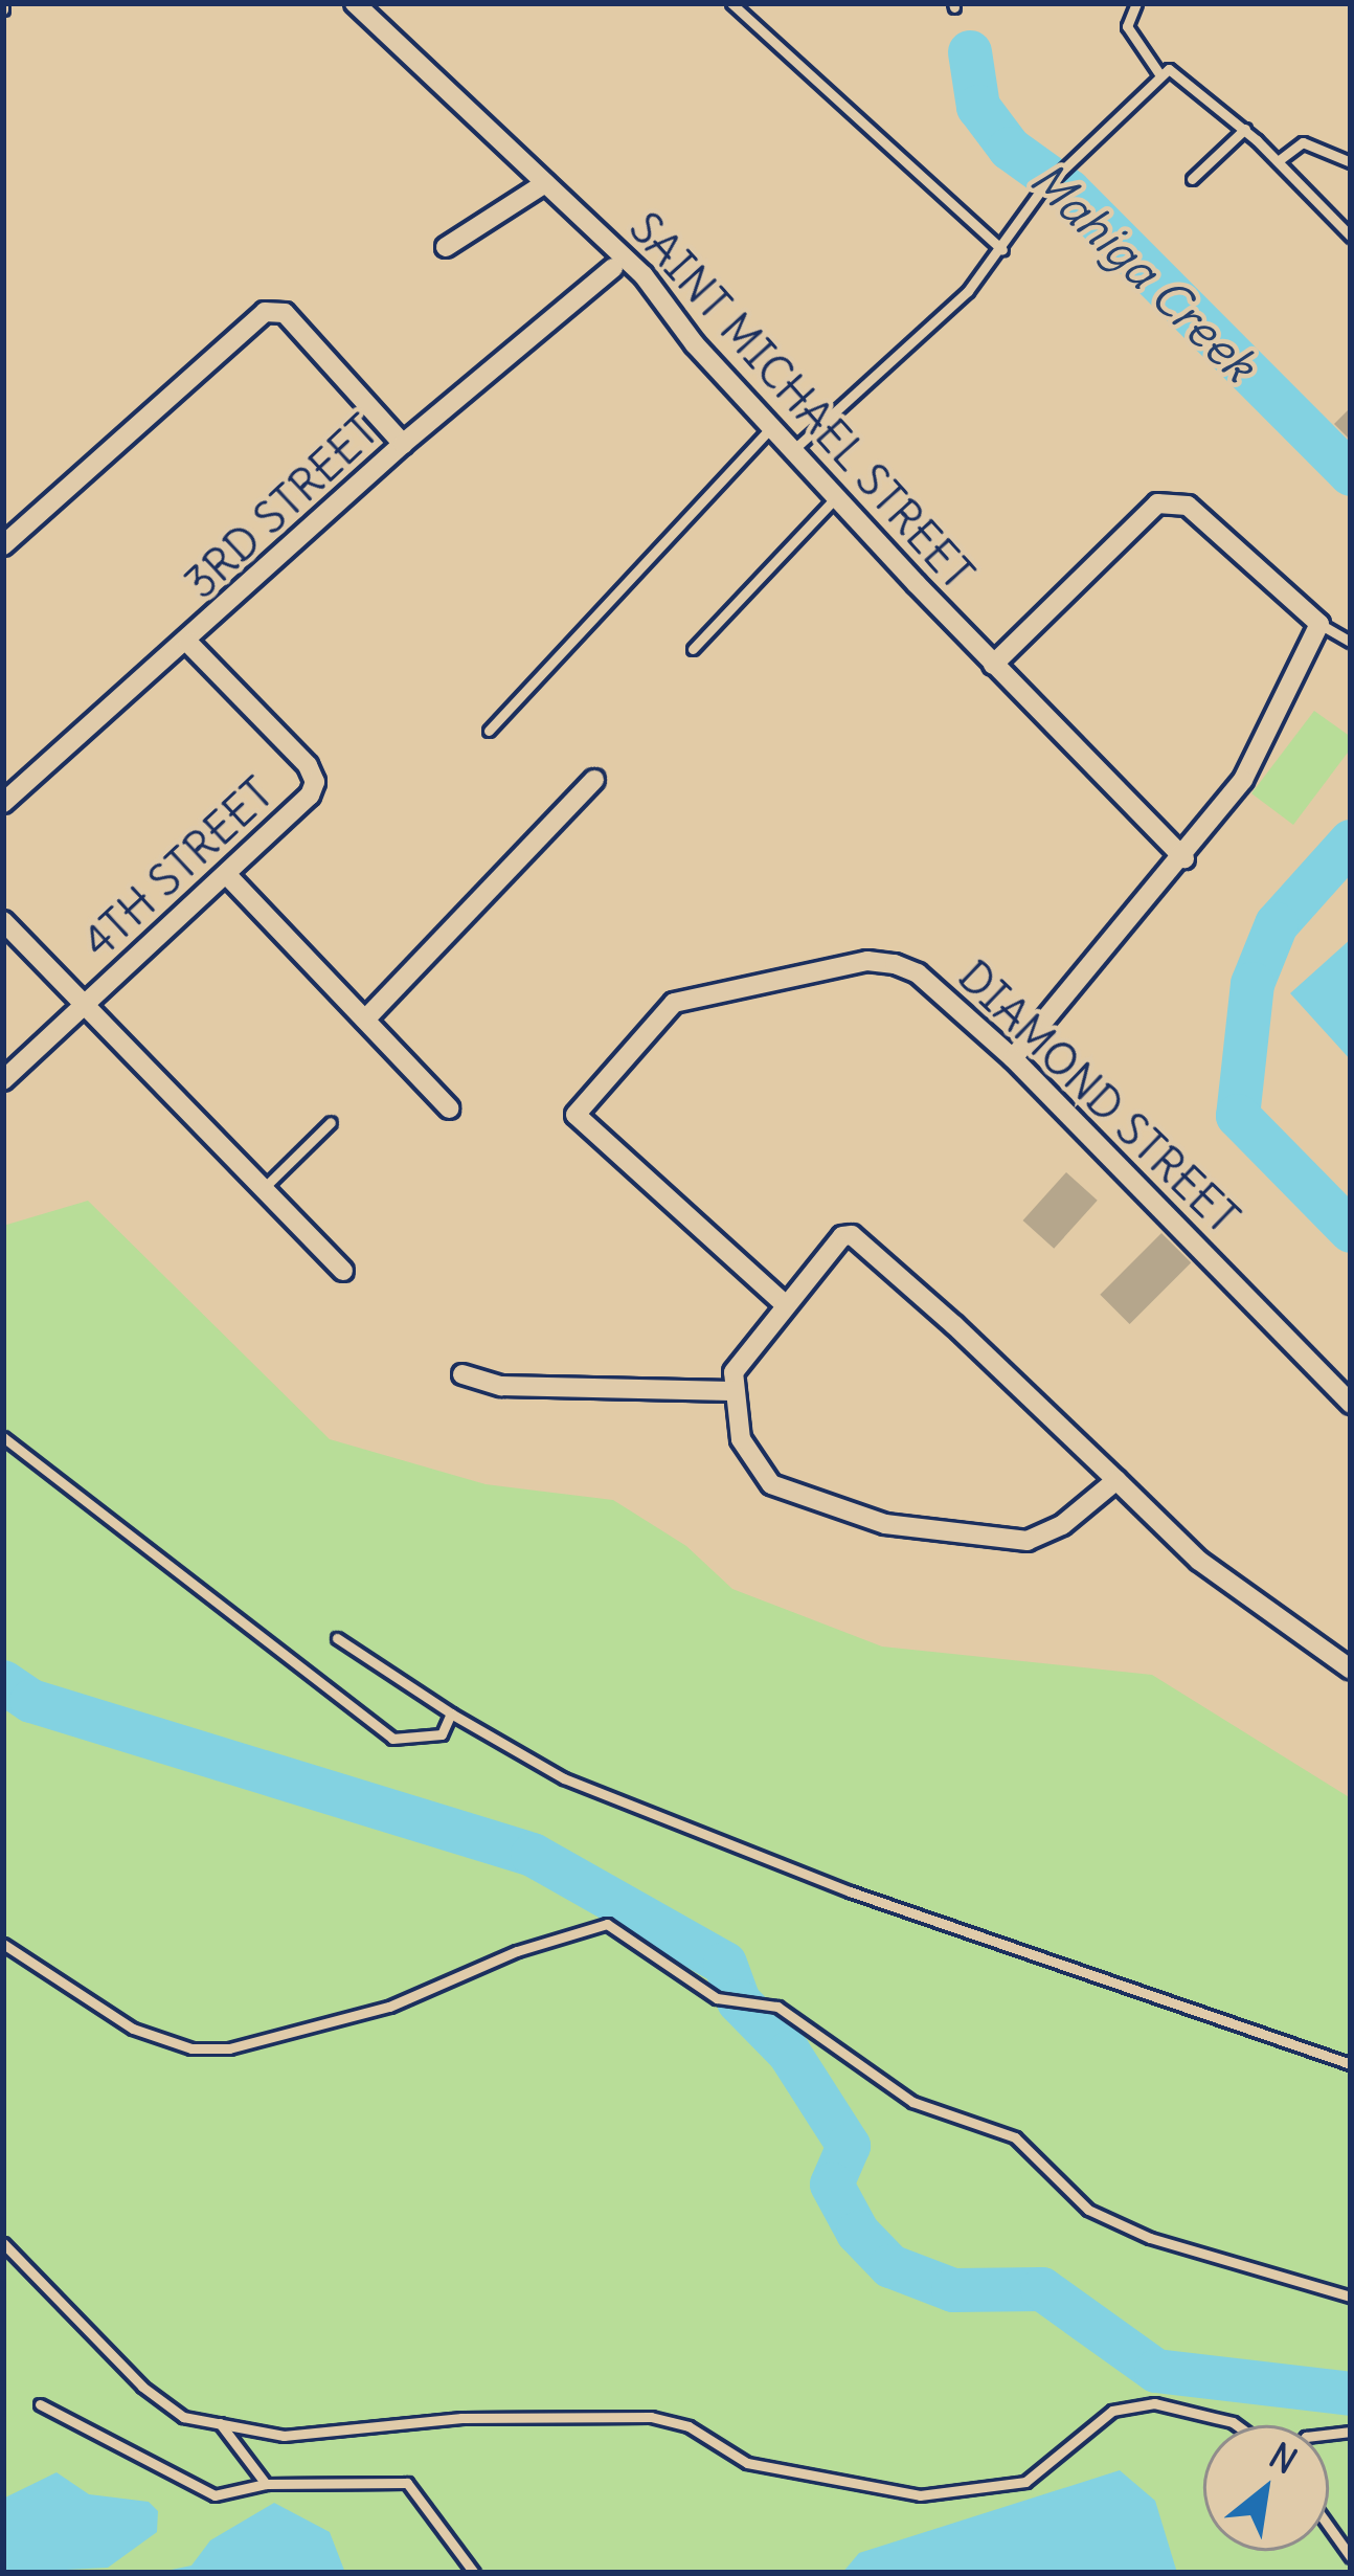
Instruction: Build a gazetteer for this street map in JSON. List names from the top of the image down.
{
  "streets": {
    "street": [
      "SAINT MICHAEL STREET",
      "3RD STREET",
      "4TH STREET",
      "DIAMOND STREET"
    ]
  },
  "crossings": [
    ["3RD STREET", "4TH STREET"]
  ],
  "water": ["Mahiga Creek"],
  "north": "top right"
}
